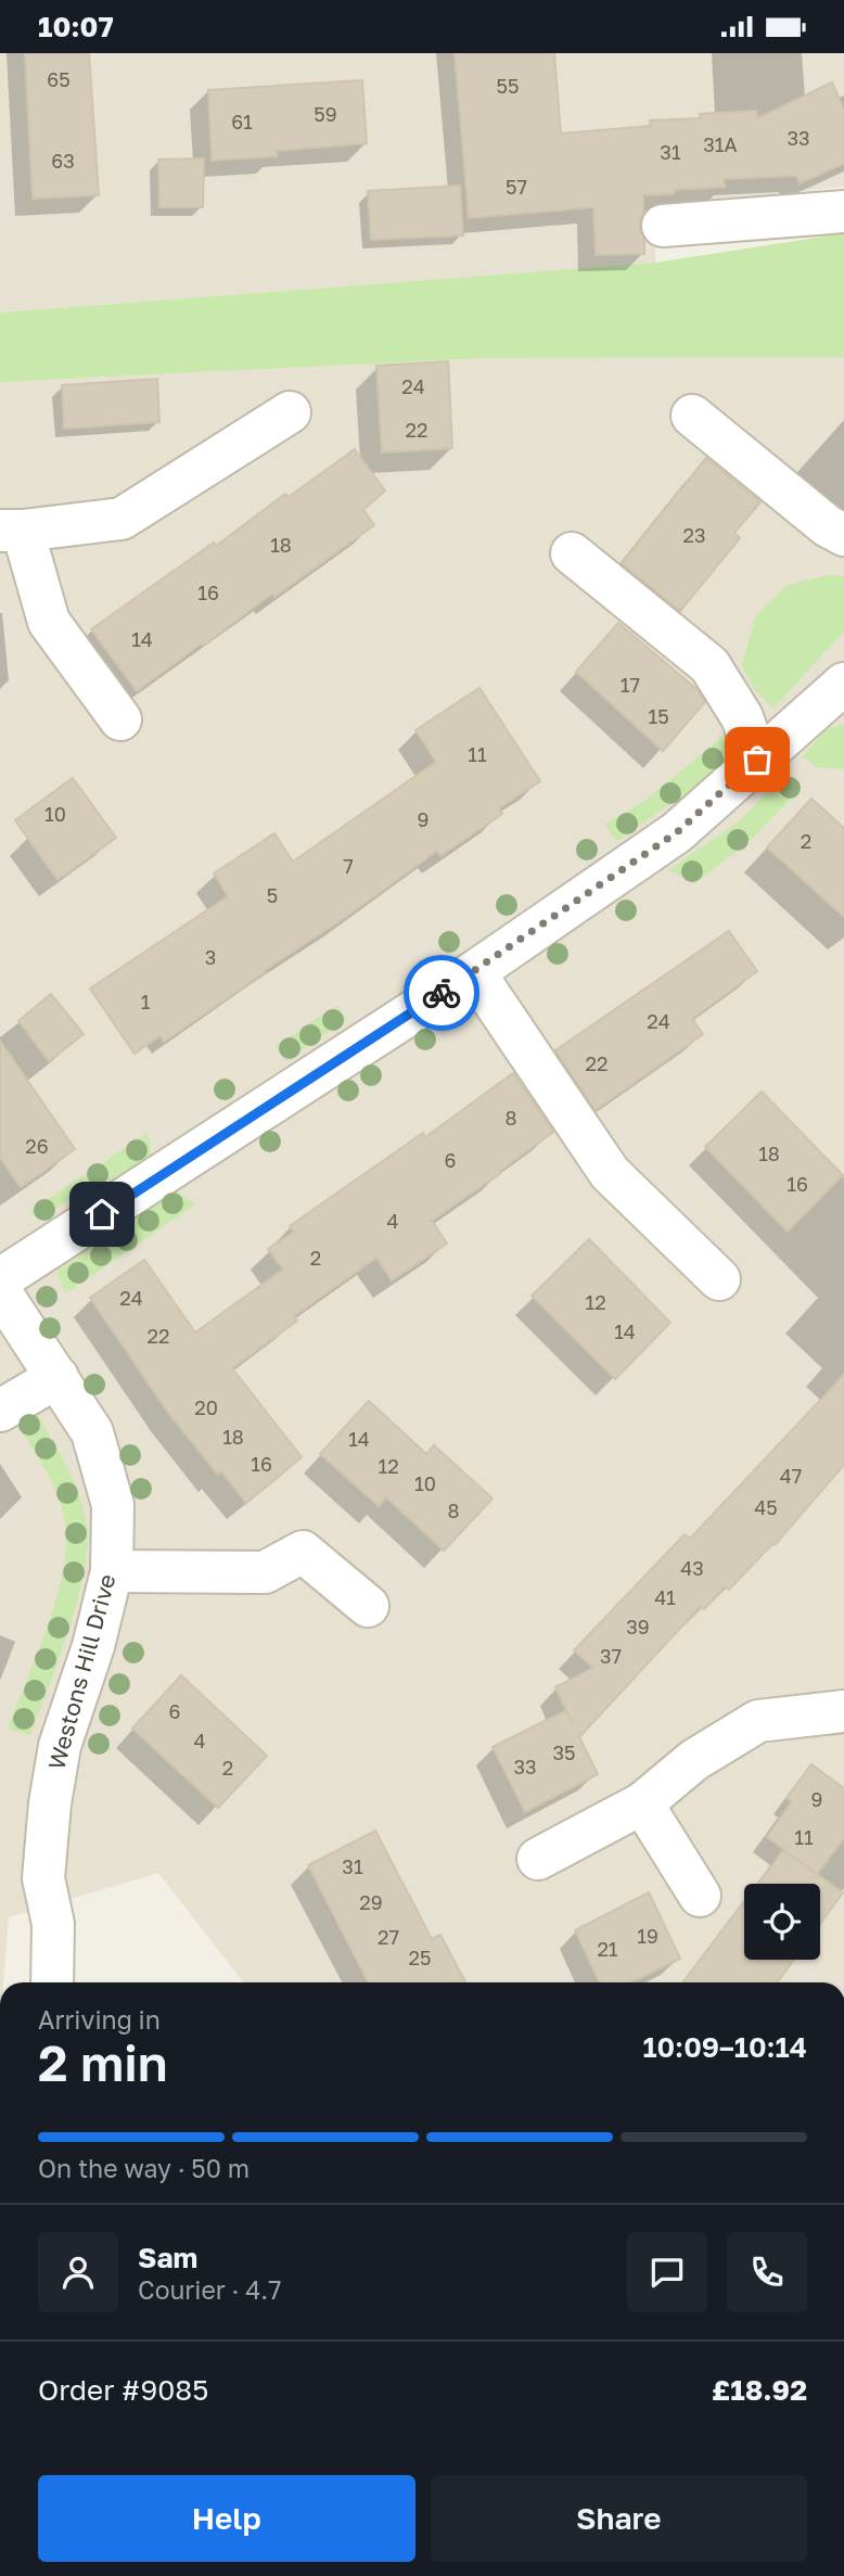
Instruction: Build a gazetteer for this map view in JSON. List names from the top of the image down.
{
  "streets": {
    "street": ["Westons Hill Drive"]
  },
  "house_numbers": [
    "65",
    "55",
    "59",
    "61",
    "33",
    "31A",
    "31",
    "63",
    "57",
    "24",
    "22",
    "23",
    "18",
    "16",
    "14",
    "17",
    "15",
    "11",
    "10",
    "9",
    "2",
    "7",
    "5",
    "3",
    "1",
    "24",
    "22",
    "8",
    "26",
    "18",
    "6",
    "16",
    "4",
    "2",
    "24",
    "12",
    "14",
    "22",
    "20",
    "18",
    "14",
    "16",
    "12",
    "47",
    "10",
    "45",
    "8",
    "43",
    "41",
    "39",
    "37",
    "6",
    "4",
    "35",
    "33",
    "2",
    "9",
    "11",
    "31",
    "29",
    "19",
    "27",
    "21",
    "25"
  ],
  "page": {
    "status": "10:07",
    "heading": ["2 min", "Arriving in", "10:09–10:14"],
    "panel": [
      "Sam",
      "Courier · 4.7",
      "Order #9085",
      "£18.92"
    ],
    "bar": "On the way · 50 m",
    "buttons": ["Help", "Share"]
  }
}
